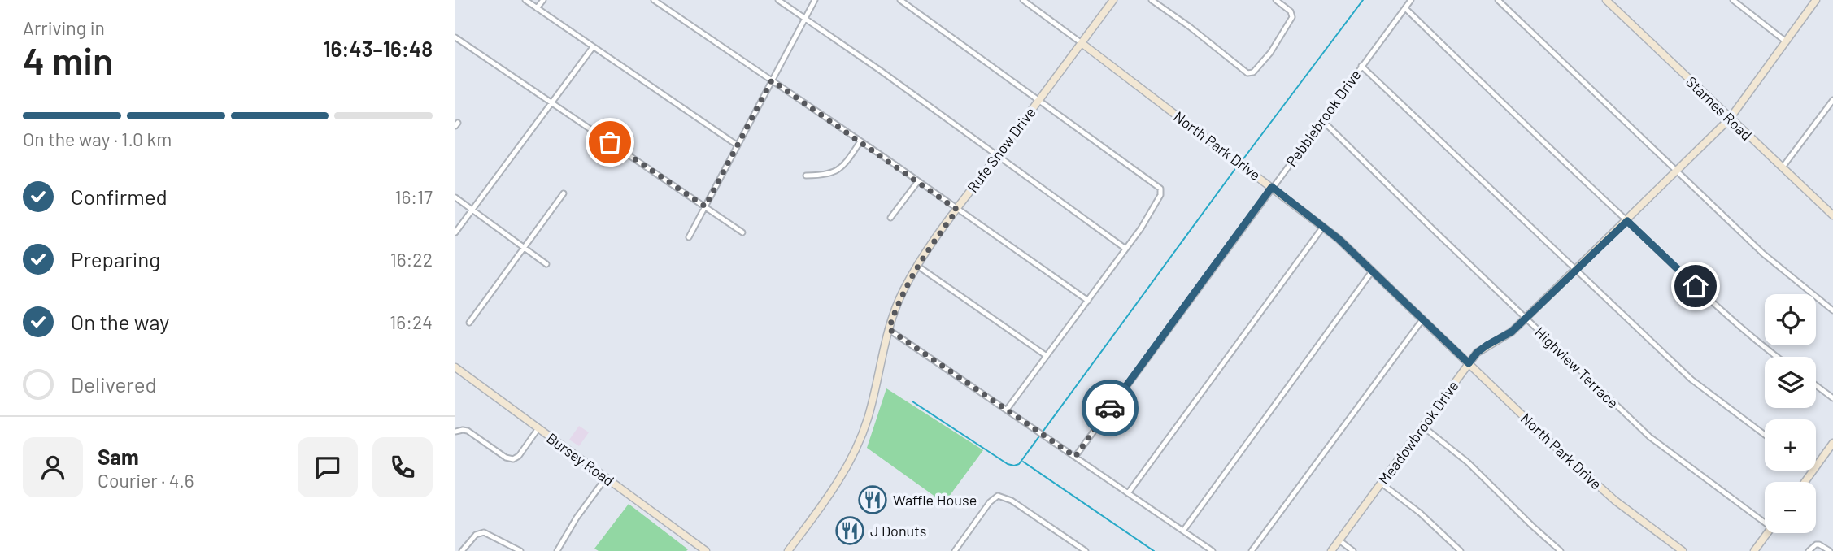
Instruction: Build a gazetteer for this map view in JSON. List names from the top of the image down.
{
  "streets": {
    "street": [
      "Starnes Road",
      "Pebblebrook Drive",
      "North Park Drive",
      "Rufe Snow Drive",
      "Highview Terrace",
      "Meadowbrook Drive",
      "Bursey Road"
    ]
  },
  "crossings": [
    ["Starnes Road", "Meadowbrook Drive"],
    ["Pebblebrook Drive", "North Park Drive"],
    ["Pebblebrook Drive", "Highview Terrace"],
    ["North Park Drive", "Rufe Snow Drive"],
    ["North Park Drive", "Meadowbrook Drive"],
    ["Highview Terrace", "Meadowbrook Drive"]
  ],
  "places": {
    "restaurant": ["Waffle House", "J Donuts"]
  },
  "page": {
    "heading": ["4 min", "Arriving in", "16:43–16:48"],
    "panel": ["Sam", "Courier · 4.6"],
    "bar": "On the way · 1.0 km",
    "list": [
      ["Confirmed", "16:17"],
      ["Preparing", "16:22"],
      ["On the way", "16:24"],
      "Delivered"
    ],
    "map_buttons": ["+", "−"]
  }
}
